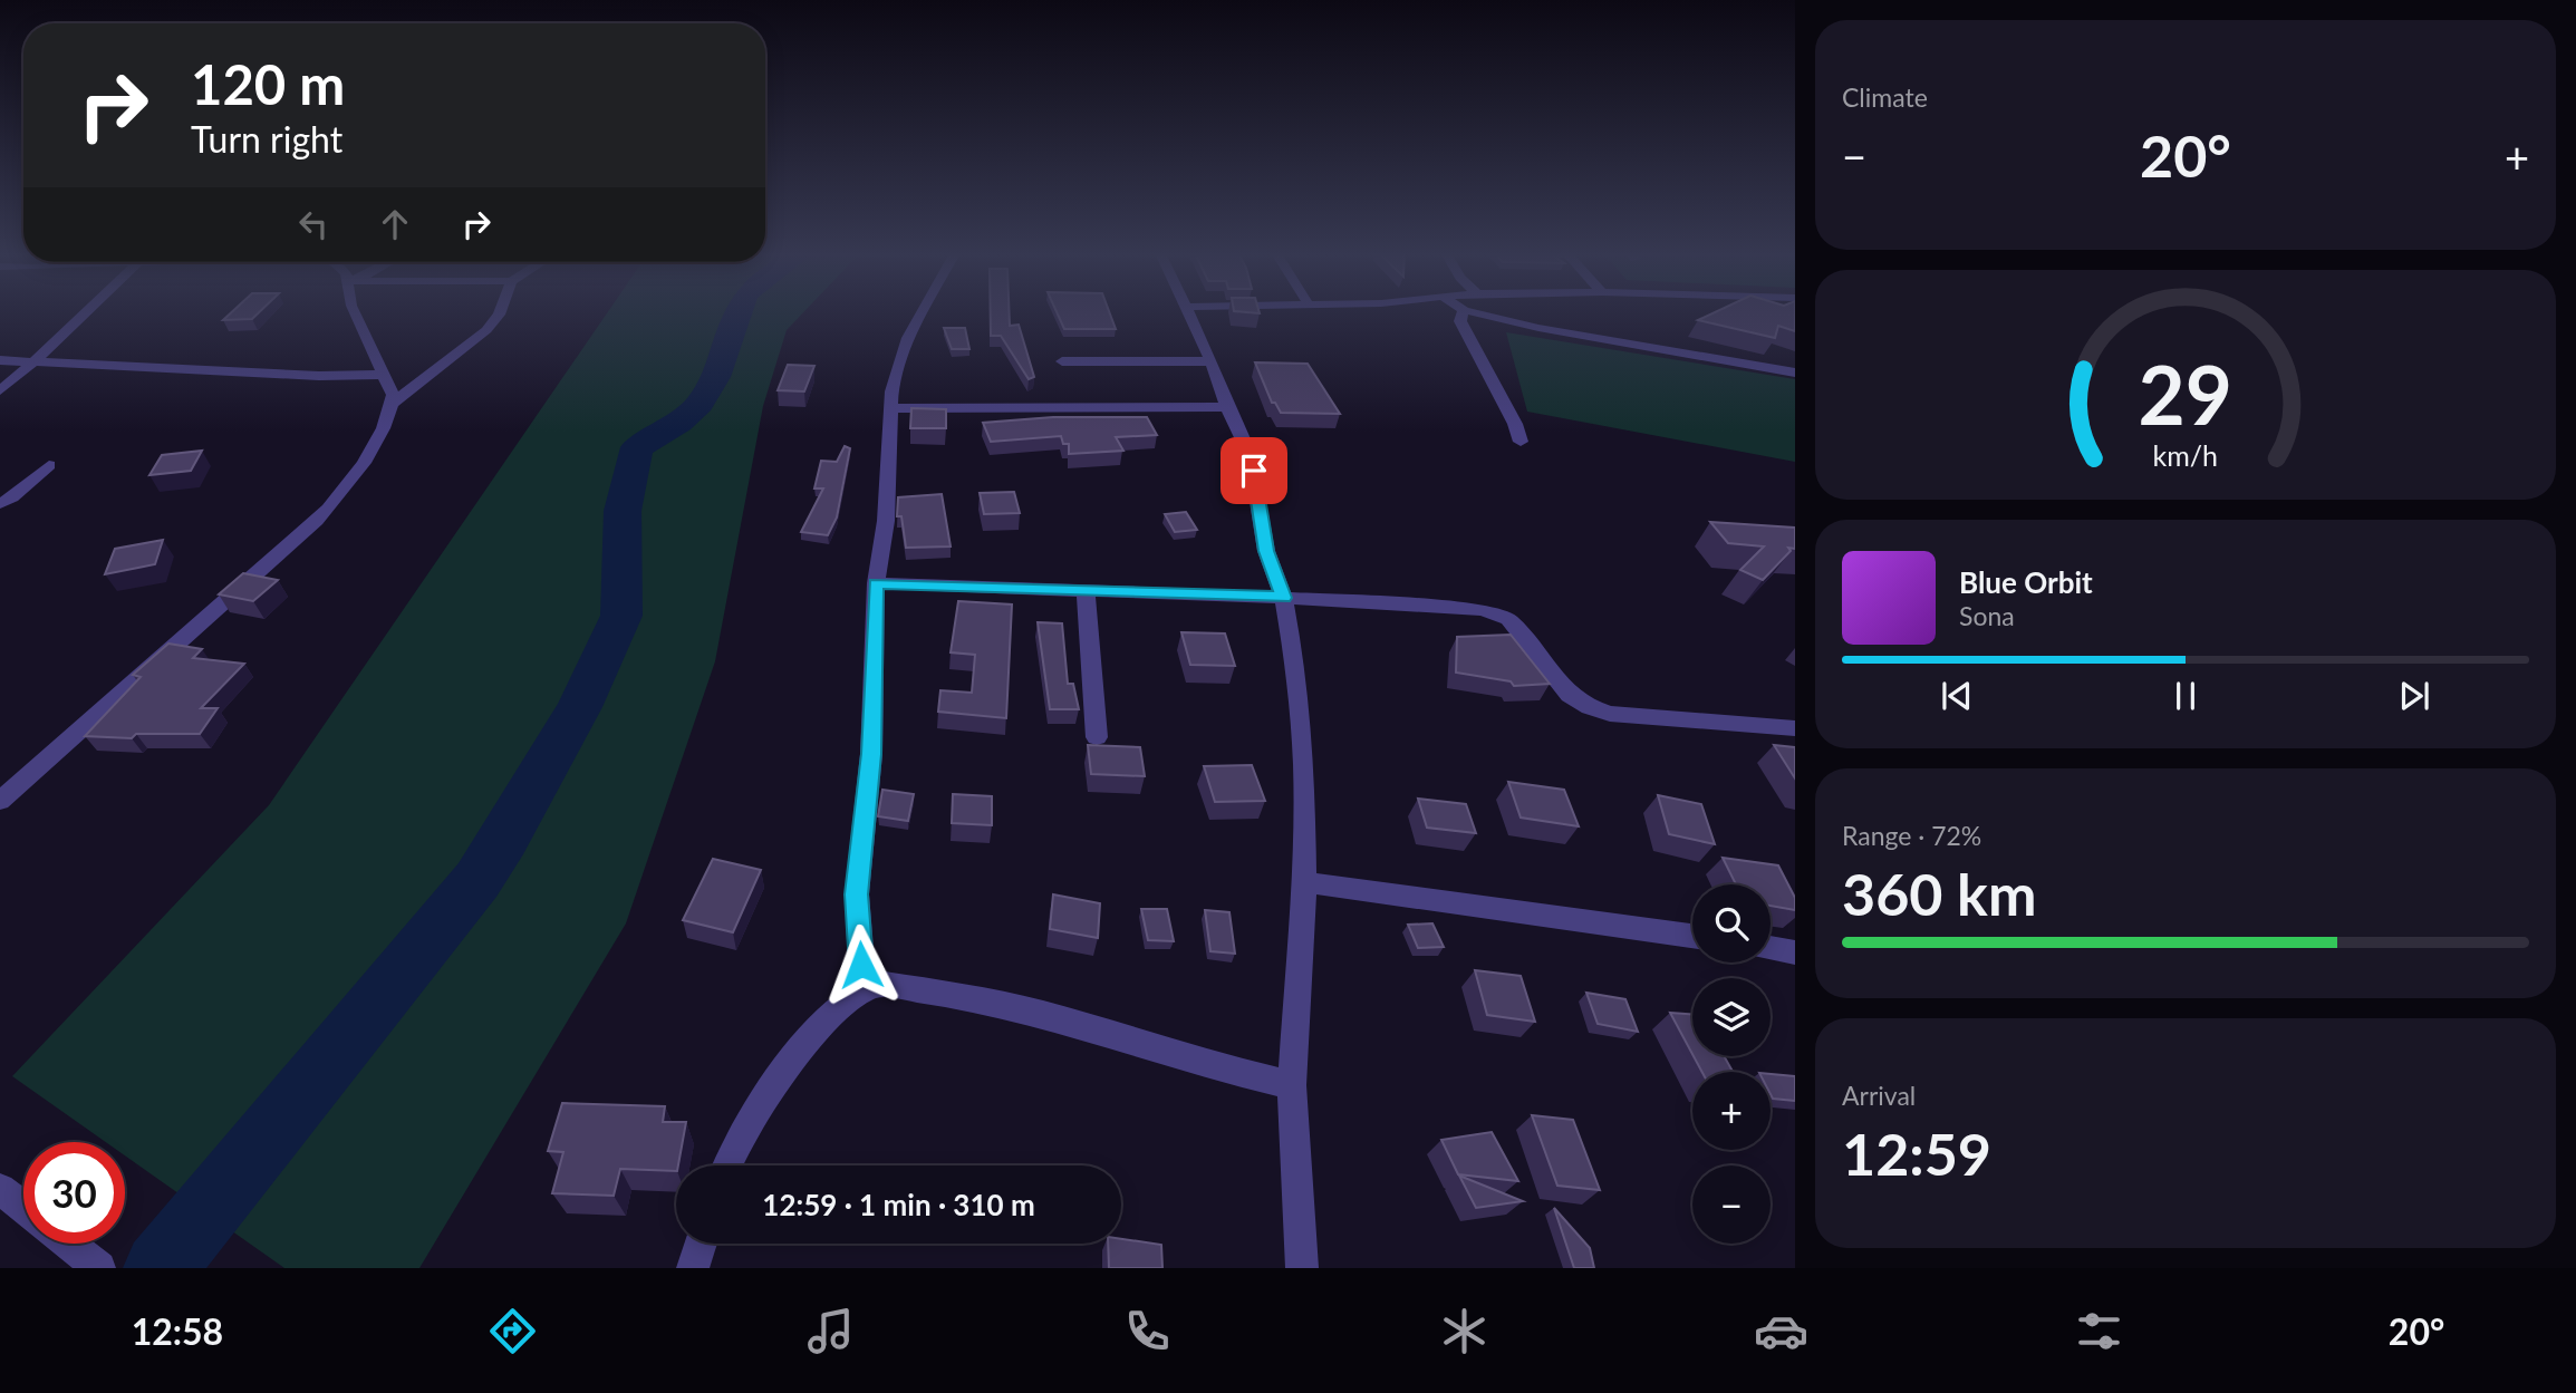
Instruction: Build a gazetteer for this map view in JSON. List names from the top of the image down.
{
  "page": {
    "tile": [
      "Climate",
      ["Range · 72%", "360 km"],
      ["Arrival", "12:59"]
    ],
    "turn": ["120 m", "Turn right"],
    "heat": ["−", "20°", "+"],
    "song": ["Blue Orbit", "Sona"],
    "map_buttons": ["+", "−"],
    "limit": "30",
    "trip": "12:59 · 1 min · 310 m",
    "tabs": ["12:58", "20°"],
    "gauge": ["29", "km/h"]
  }
}
